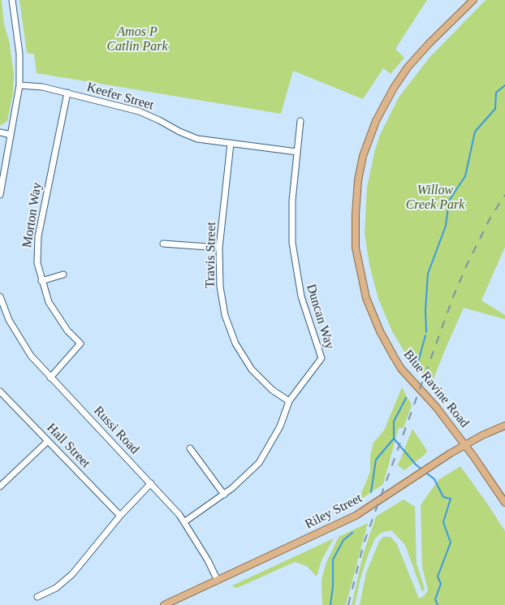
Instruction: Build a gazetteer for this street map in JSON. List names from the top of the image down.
{
  "streets": {
    "main road": ["Blue Ravine Road", "Riley Street"],
    "street": [
      "Keefer Street",
      "Morton Way",
      "Travis Street",
      "Duncan Way",
      "Russi Road",
      "Hall Street"
    ]
  },
  "crossings": [
    ["Keefer Street", "Morton Way"],
    ["Keefer Street", "Travis Street"],
    ["Keefer Street", "Duncan Way"],
    ["Morton Way", "Russi Road"],
    ["Travis Street", "Duncan Way"],
    ["Duncan Way", "Russi Road"],
    ["Blue Ravine Road", "Riley Street"],
    ["Russi Road", "Riley Street"]
  ],
  "parks": ["Amos P Catlin Park", "Willow Creek Park"]
}
